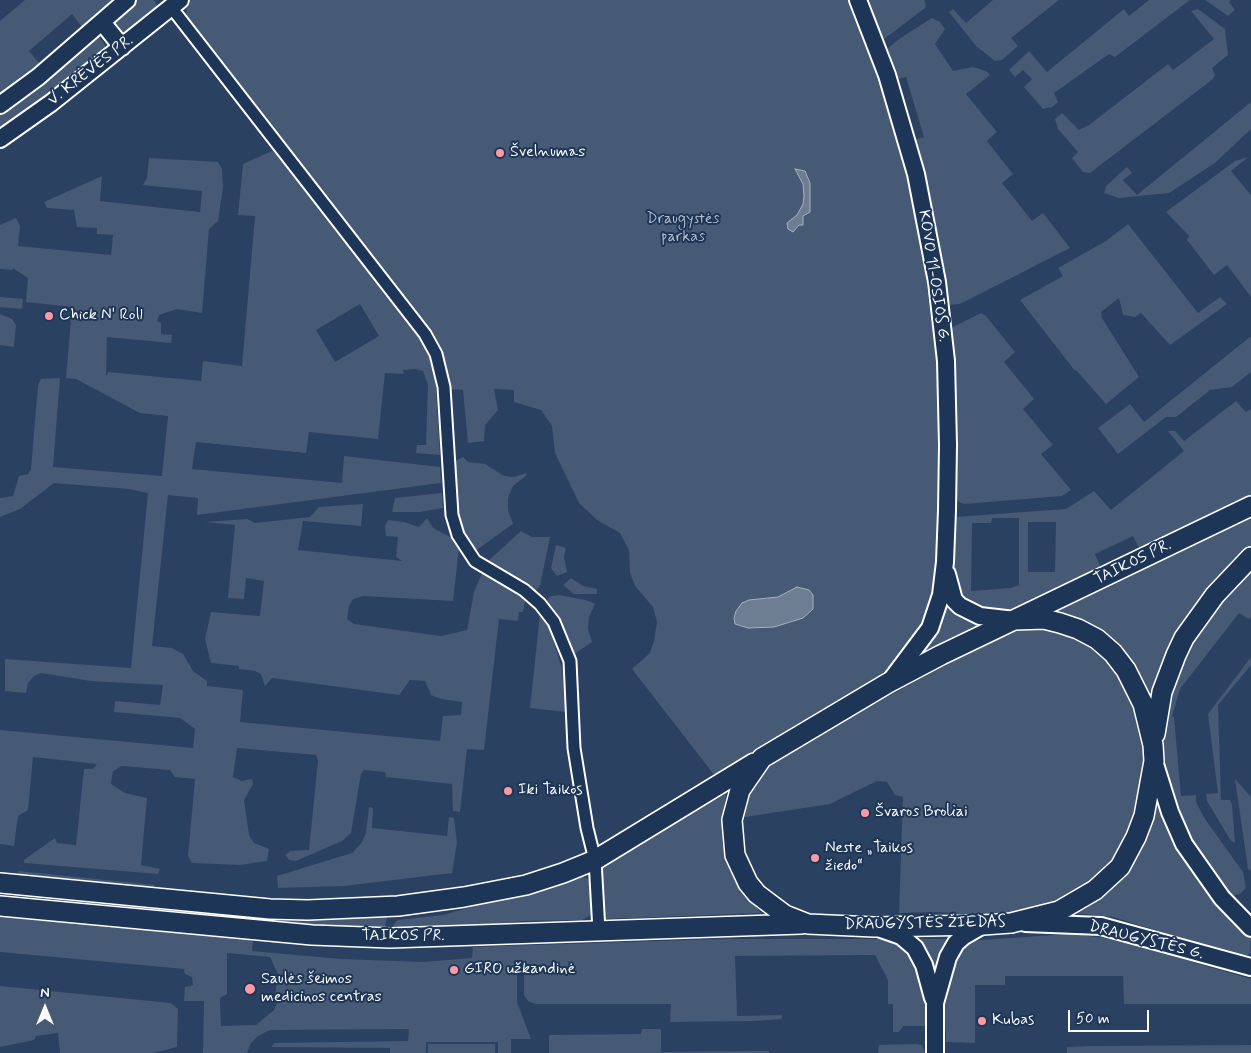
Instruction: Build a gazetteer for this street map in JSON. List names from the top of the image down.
{
  "streets": {
    "main road": [
      "V. KRĖVĖS PR.",
      "KOVO 11-OSIOS G.",
      "TAIKOS PR.",
      "DRAUGYSTĖS ŽIEDAS",
      "DRAUGYSTĖS G."
    ]
  },
  "crossings": [
    ["KOVO 11-OSIOS G.", "TAIKOS PR."],
    ["KOVO 11-OSIOS G.", "DRAUGYSTĖS ŽIEDAS"],
    ["TAIKOS PR.", "DRAUGYSTĖS ŽIEDAS"],
    ["DRAUGYSTĖS ŽIEDAS", "DRAUGYSTĖS G."]
  ],
  "parks": ["Draugystės parkas"],
  "places": [
    "Švelnumas",
    "Chick N' Roll",
    "Iki Taikos",
    "Švaros Broliai",
    "Neste „Taikos žiedo“",
    "GIRO užkandinė",
    "Saulės šeimos medicinos centras",
    "Kubas"
  ],
  "scale_bar": "50 m",
  "north": "top"
}
